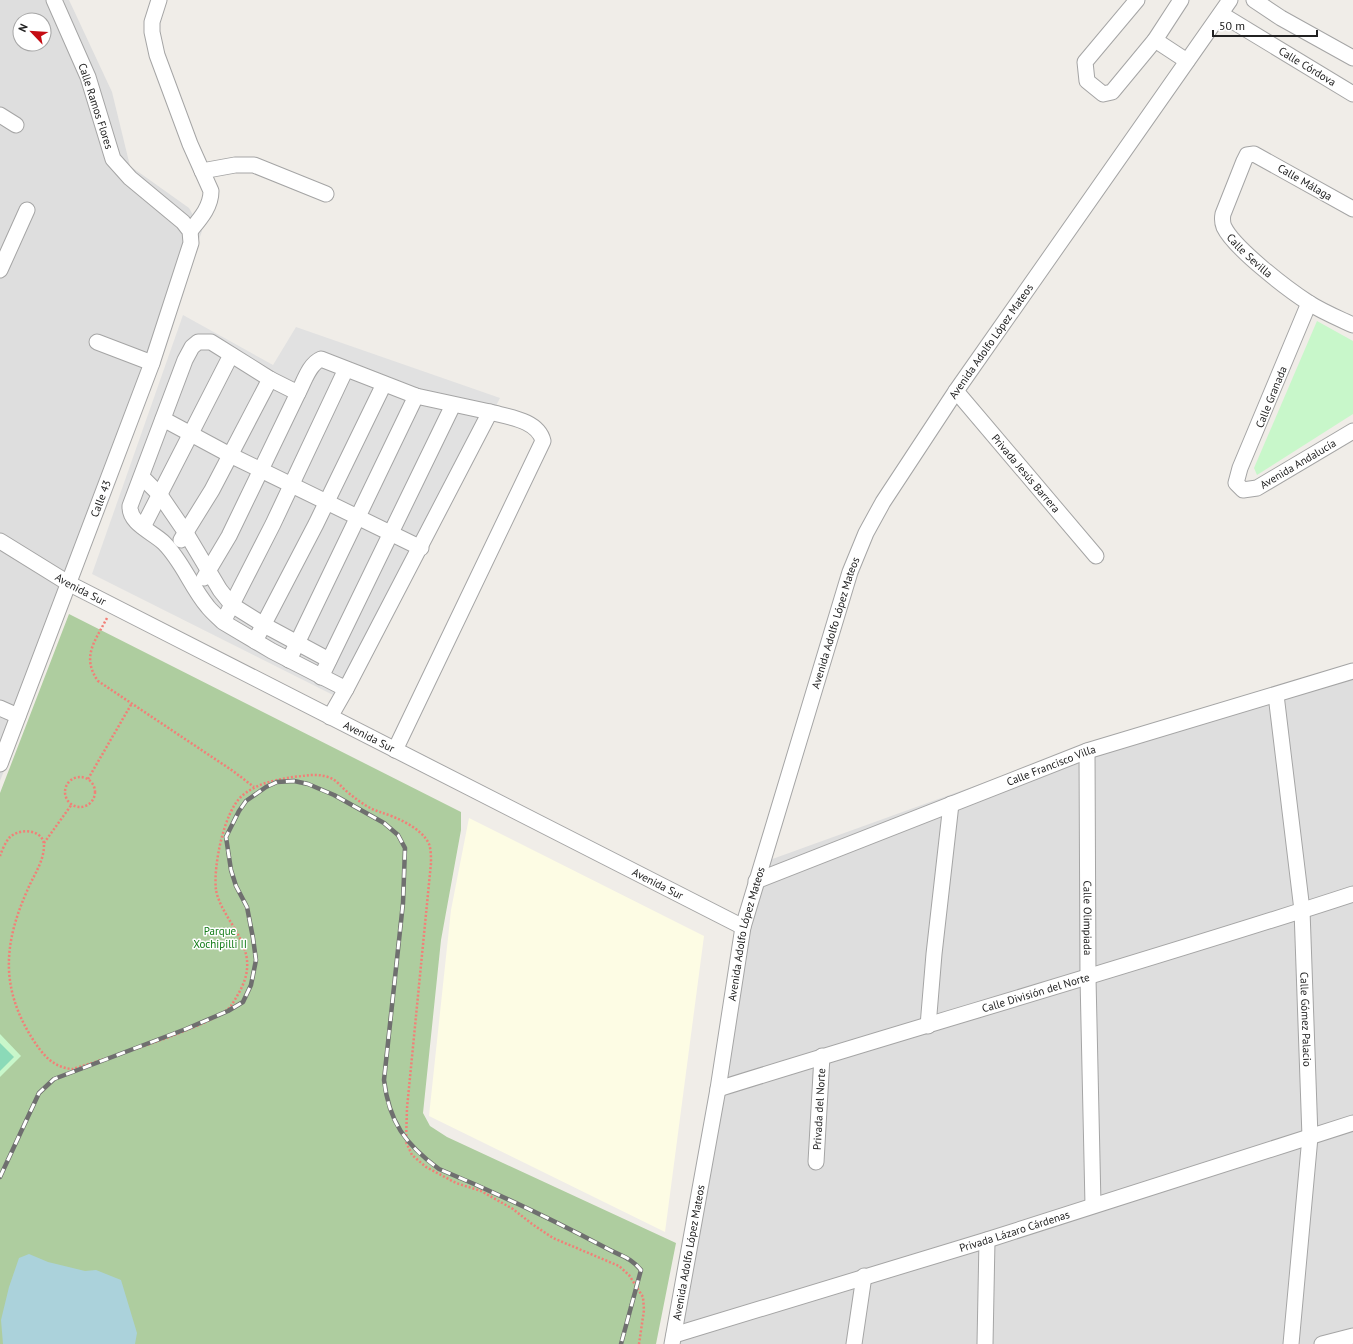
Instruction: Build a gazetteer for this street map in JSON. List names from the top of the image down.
{
  "streets": {
    "street": [
      "Calle Córdova",
      "Calle Ramos Flores",
      "Calle Málaga",
      "Calle Sevilla",
      "Avenida Adolfo López Mateos",
      "Calle Granada",
      "Avenida Andalucía",
      "Privada Jesús Barrera",
      "Calle 43",
      "Avenida Sur",
      "Calle Francisco Villa",
      "Calle Olimpiada",
      "Calle División del Norte",
      "Calle Gómez Palacio",
      "Privada del Norte",
      "Privada Lázaro Cárdenas"
    ]
  },
  "crossings": [
    ["Calle Córdova", "Avenida Adolfo López Mateos"],
    ["Calle Ramos Flores", "Calle 43"],
    ["Calle Málaga", "Calle Sevilla"],
    ["Calle Sevilla", "Calle Granada"],
    ["Avenida Adolfo López Mateos", "Privada Jesús Barrera"],
    ["Avenida Adolfo López Mateos", "Avenida Sur"],
    ["Avenida Adolfo López Mateos", "Calle Francisco Villa"],
    ["Avenida Adolfo López Mateos", "Calle División del Norte"],
    ["Avenida Adolfo López Mateos", "Privada Lázaro Cárdenas"],
    ["Calle Granada", "Avenida Andalucía"],
    ["Calle 43", "Avenida Sur"],
    ["Calle Francisco Villa", "Calle Olimpiada"],
    ["Calle Francisco Villa", "Calle Gómez Palacio"],
    ["Calle Olimpiada", "Calle División del Norte"],
    ["Calle Olimpiada", "Privada Lázaro Cárdenas"],
    ["Calle División del Norte", "Calle Gómez Palacio"],
    ["Calle División del Norte", "Privada del Norte"],
    ["Calle Gómez Palacio", "Privada Lázaro Cárdenas"]
  ],
  "parks": ["Parque Xochipilli II"],
  "scale_bar": "50 m",
  "north": "top left"
}
